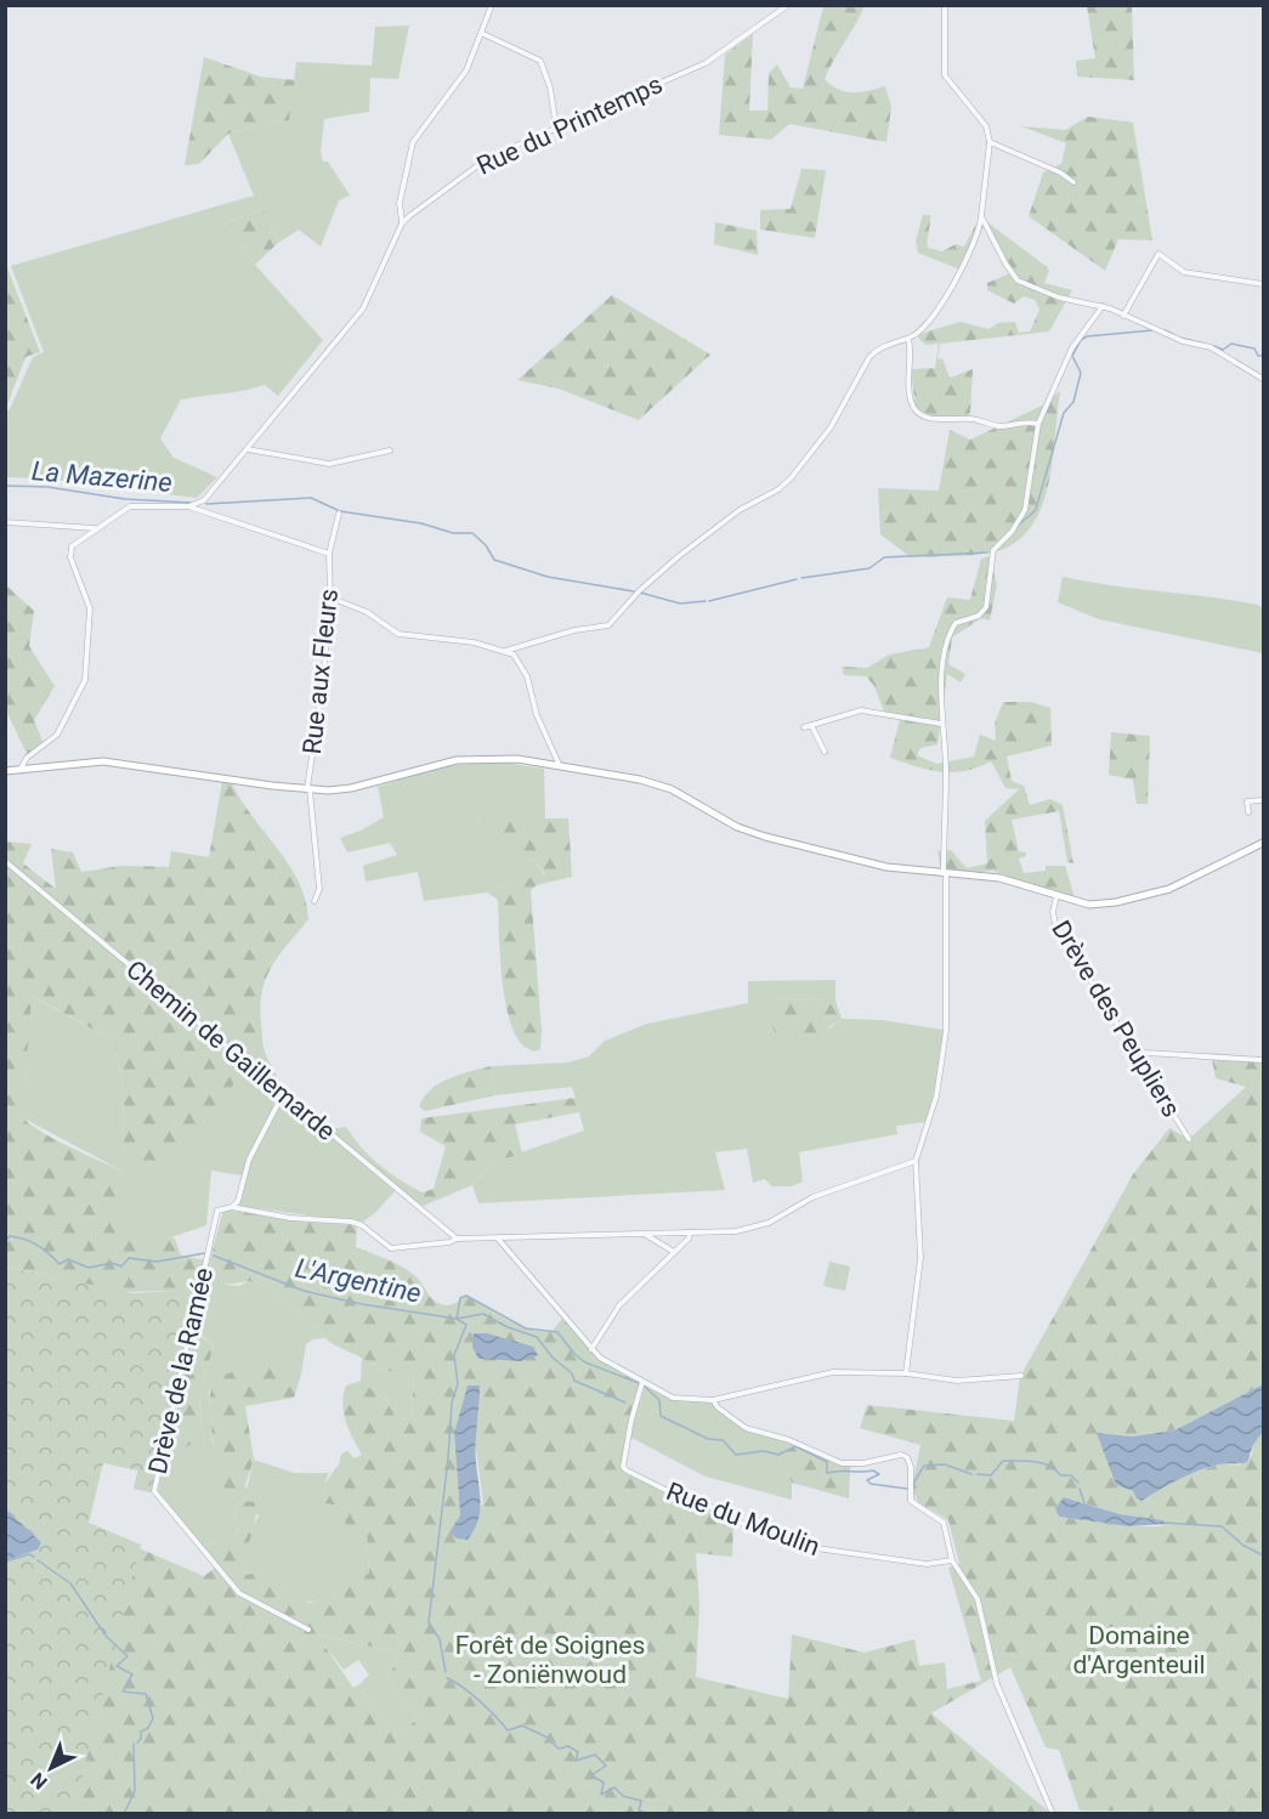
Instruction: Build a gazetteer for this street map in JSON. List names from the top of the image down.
{
  "streets": {
    "street": [
      "Rue du Printemps",
      "Rue aux Fleurs",
      "Drève des Peupliers",
      "Chemin de Gaillemarde",
      "Drève de la Ramée",
      "Rue du Moulin"
    ]
  },
  "crossings": [
    ["Rue du Printemps", "Rue aux Fleurs"],
    ["Chemin de Gaillemarde", "Drève de la Ramée"]
  ],
  "water": ["La Mazerine", "L'Argentine"],
  "parks": ["Domaine d'Argenteuil", "Forêt de Soignes - Zoniënwoud"],
  "north": "bottom left"
}
